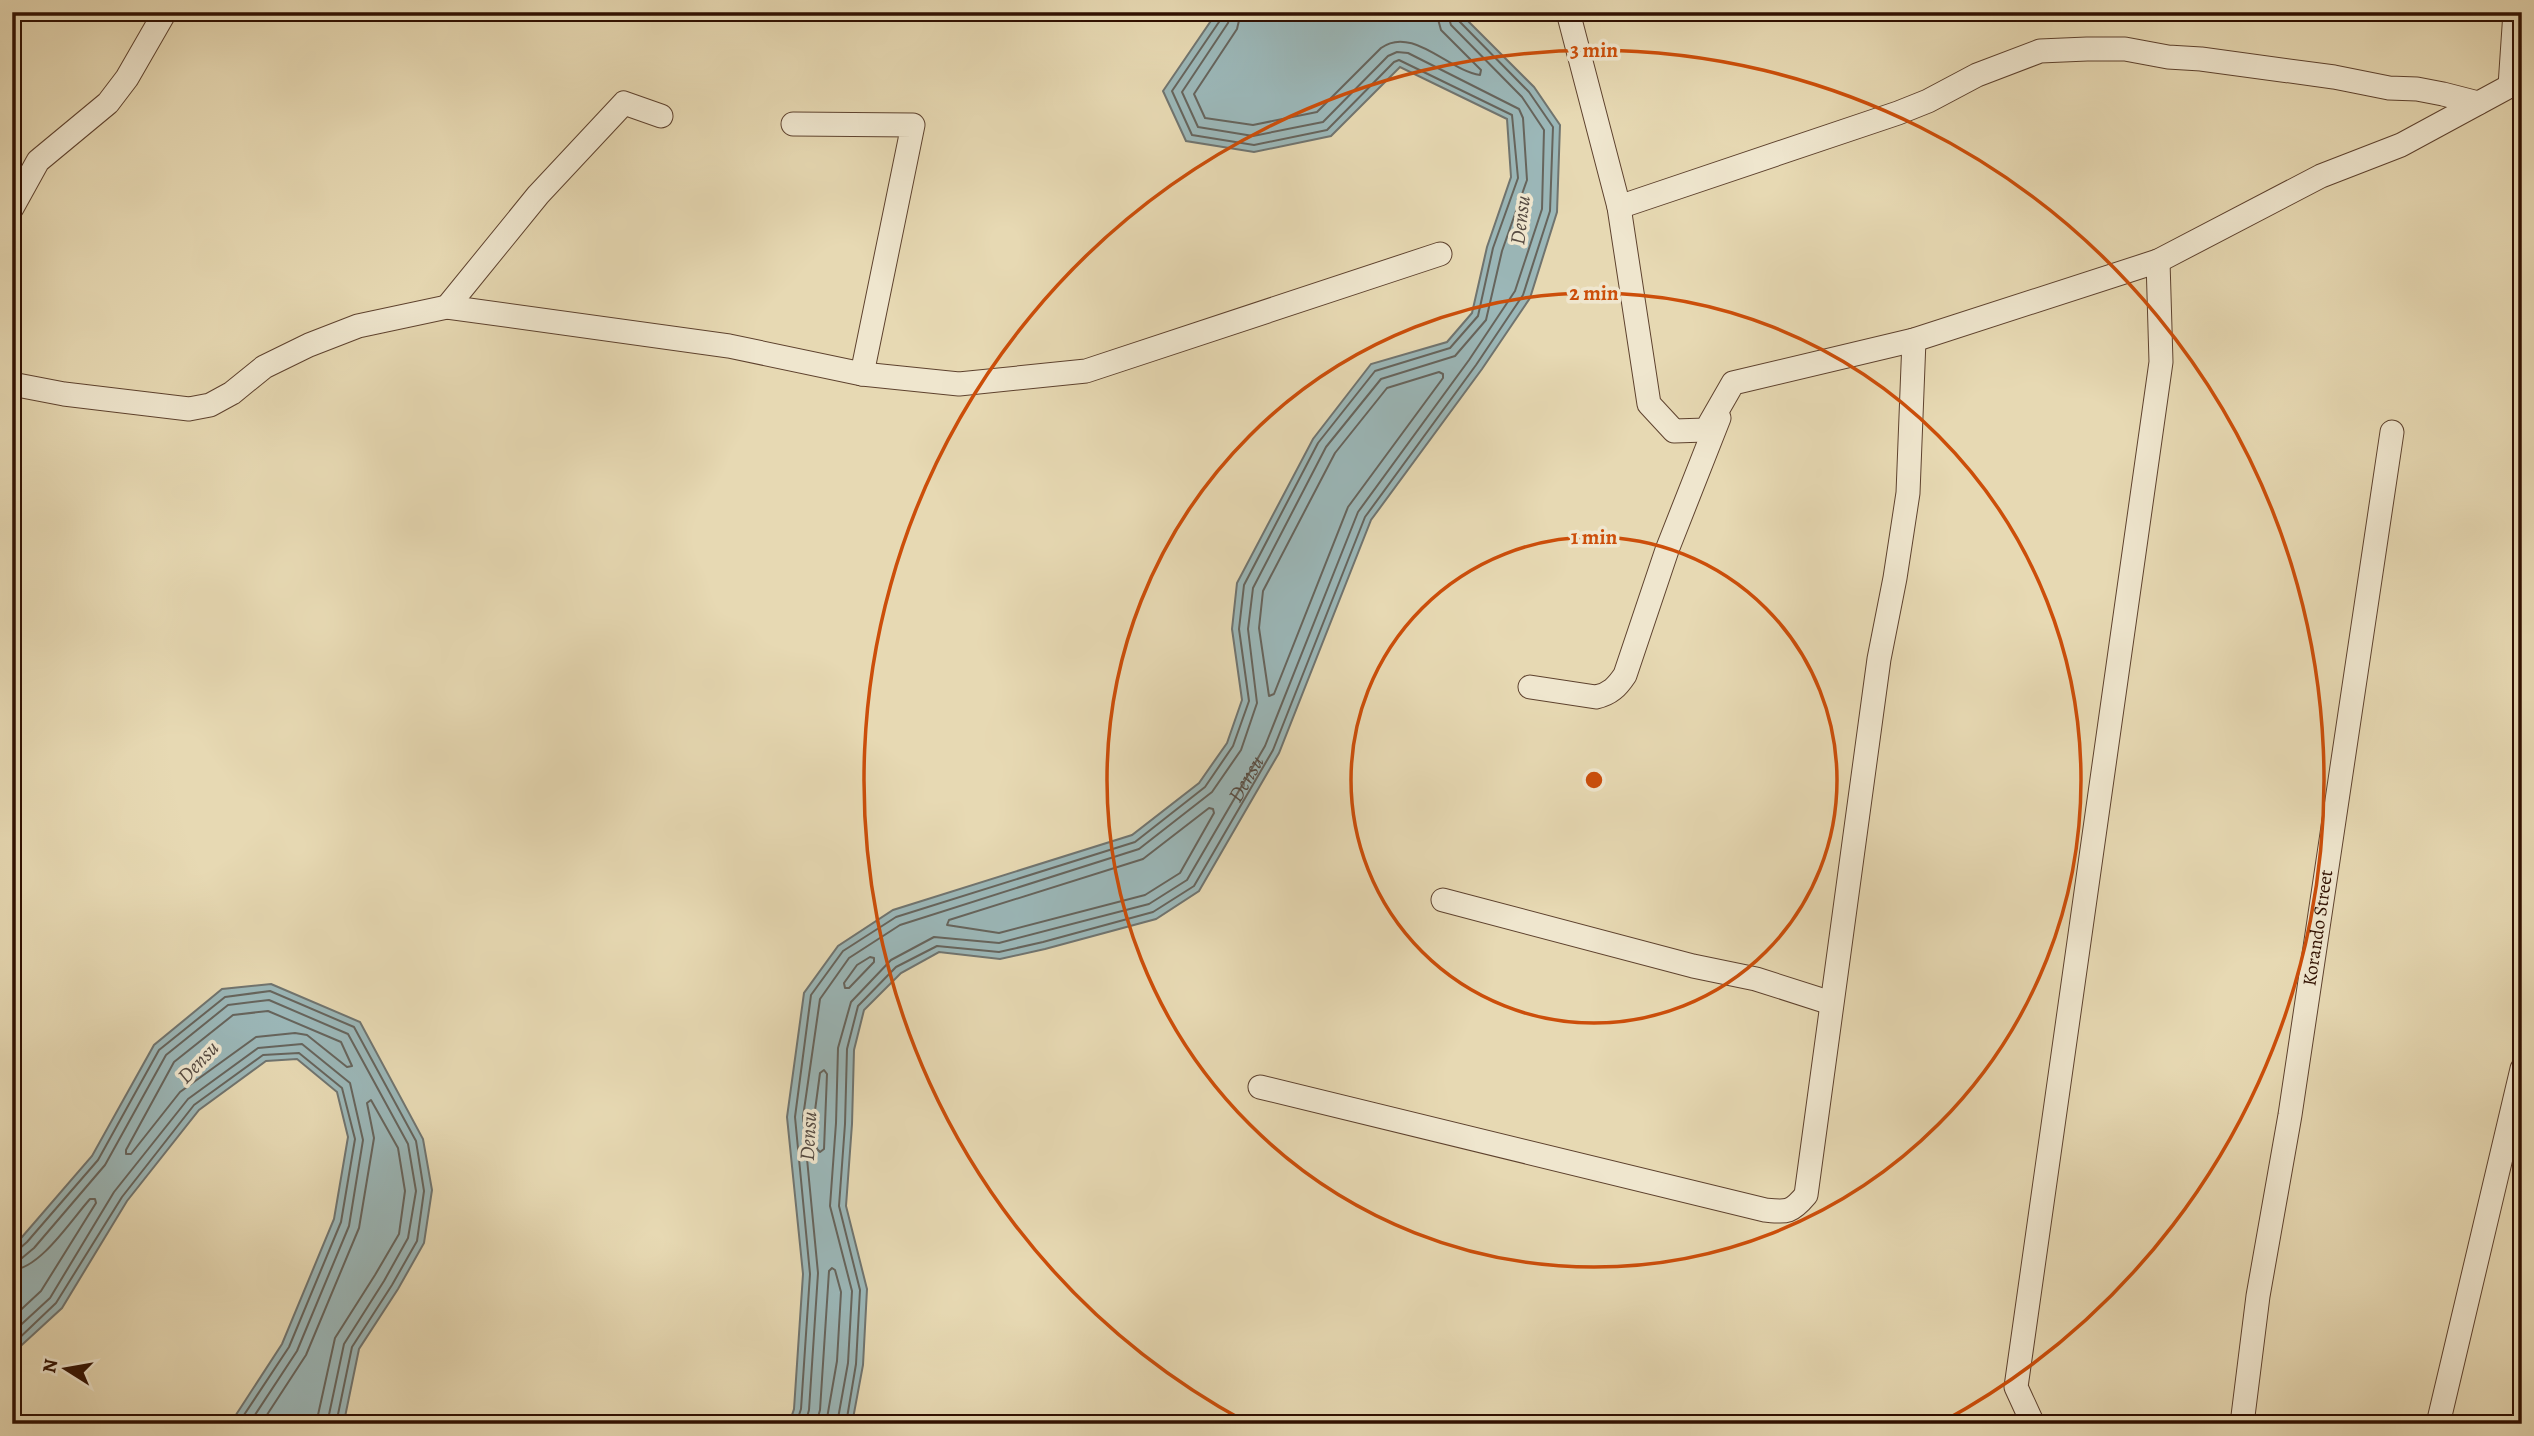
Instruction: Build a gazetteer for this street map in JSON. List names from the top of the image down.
{
  "streets": {
    "street": ["Korando Street"]
  },
  "water": ["Densu"],
  "north": "left",
  "rings": ["3 min", "2 min", "1 min"]
}
